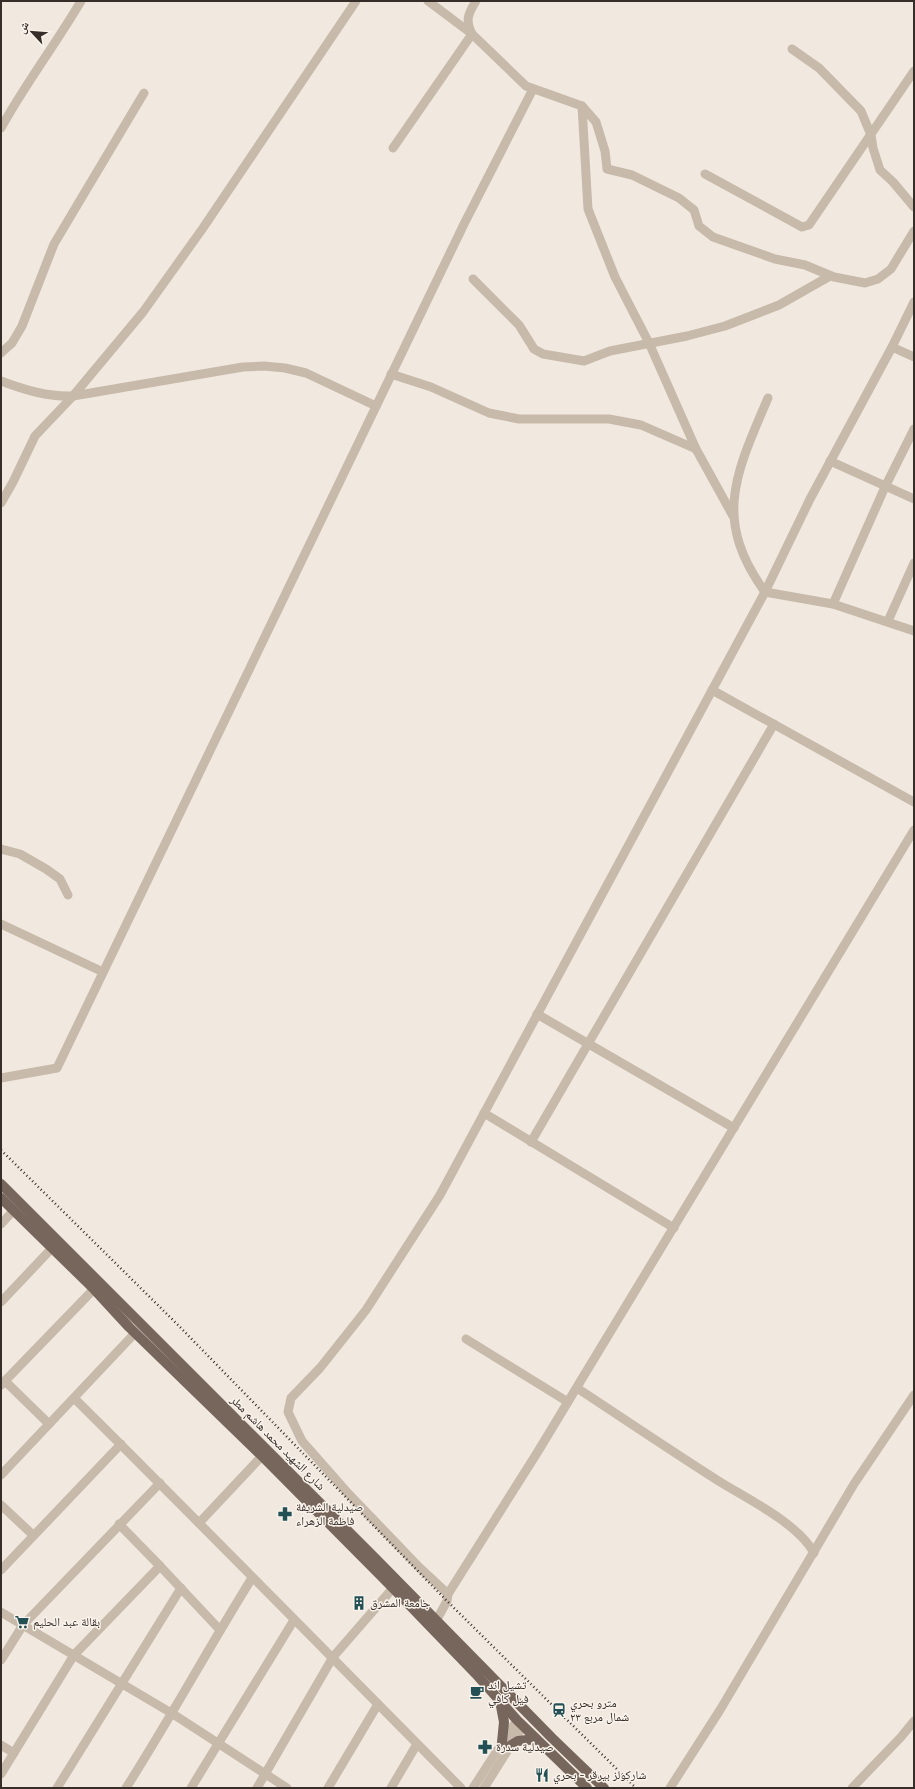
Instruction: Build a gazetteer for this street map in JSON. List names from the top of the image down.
{
  "streets": {
    "main road": ["شارع الشهيد محمد هاشم مطر"]
  },
  "places": {
    "pharmacy": ["صيدلية الشريفة فاطمة الزهراء", "صيدلية سدرة"],
    "building": ["جامعة المشرق"],
    "supermarket": ["بقالة عبد الحليم"],
    "cafe": ["تشيل اند فيل كافي"],
    "station": ["مترو بحري شمال مربع ٢٣"],
    "restaurant": ["شاركولز بيرقر - بحري"]
  },
  "north": "top left"
}
